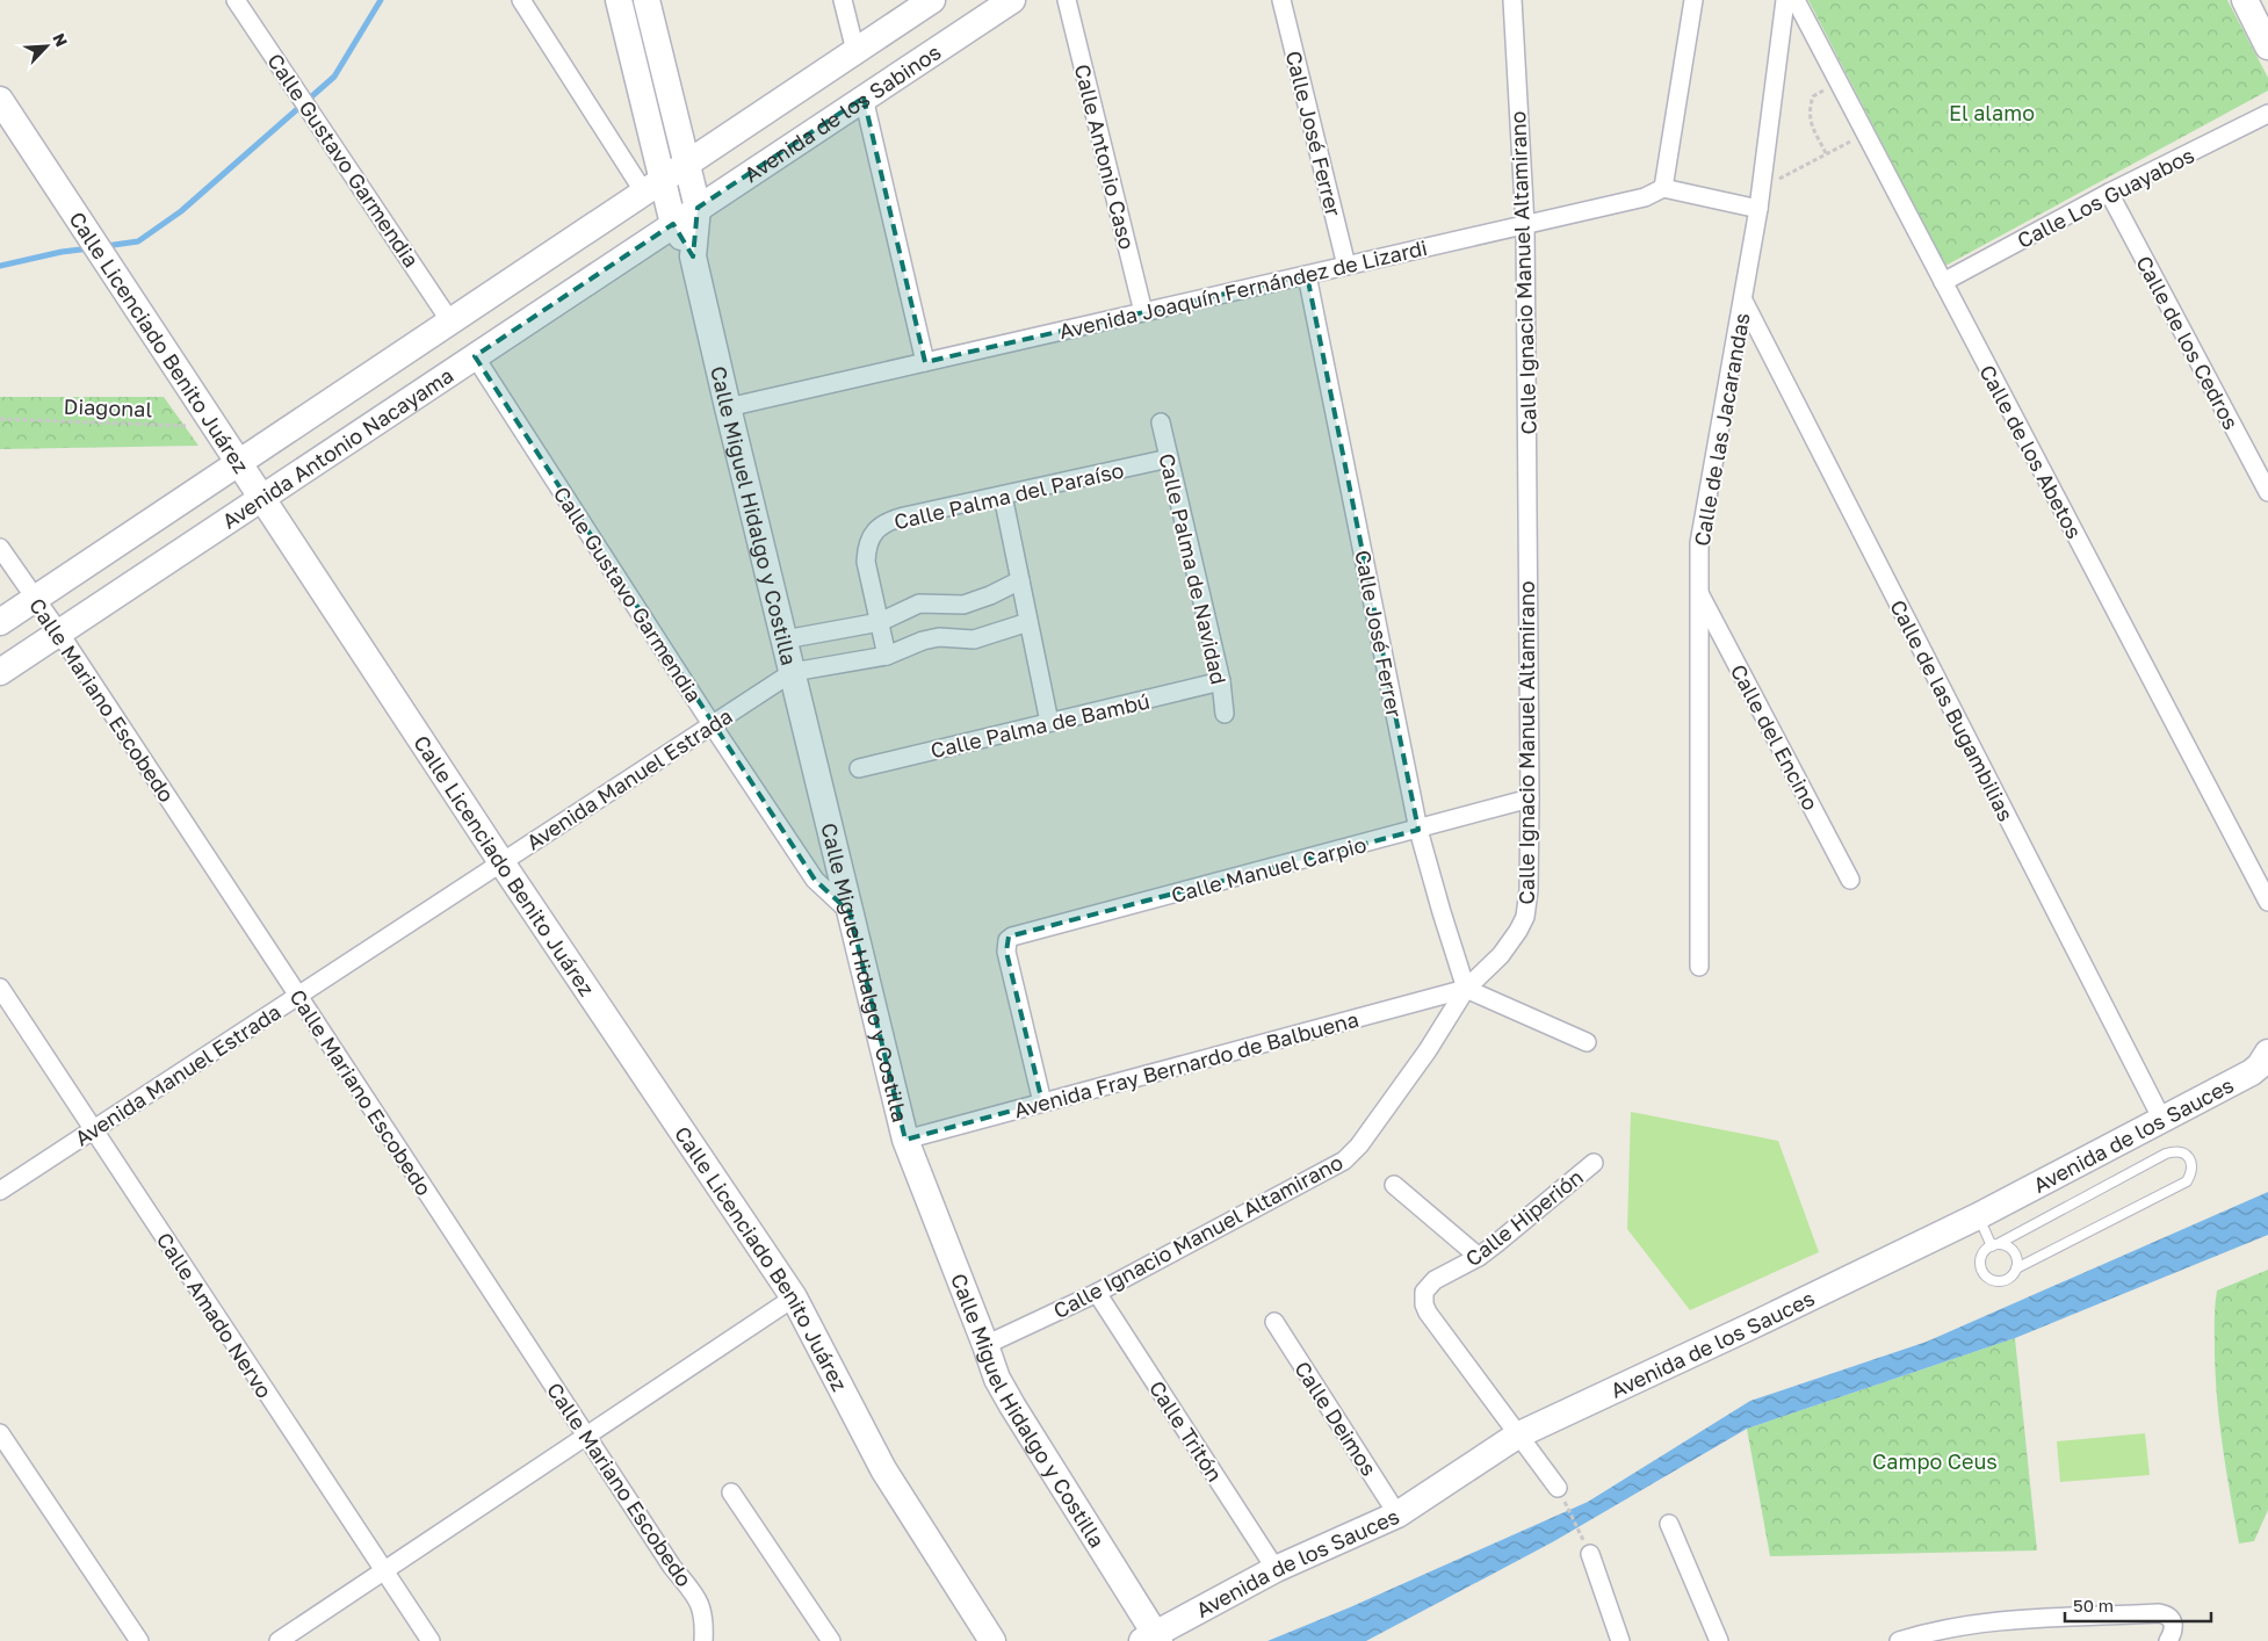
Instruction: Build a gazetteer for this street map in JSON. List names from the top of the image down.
{
  "streets": {
    "street": [
      "Avenida de los Sabinos",
      "Calle José Ferrer",
      "Calle Antonio Caso",
      "Calle Gustavo Garmendia",
      "Calle Los Guayabos",
      "Calle Ignacio Manuel Altamirano",
      "Avenida Joaquín Fernández de Lizardi",
      "Calle Licenciado Benito Juárez",
      "Calle de los Cedros",
      "Calle de las Jacarandas",
      "Avenida Antonio Nacayama",
      "Calle de los Abetos",
      "Calle Palma del Paraíso",
      "Calle Miguel Hidalgo y Costilla",
      "Calle Palma de Navidad",
      "Calle Mariano Escobedo",
      "Calle de las Bugambilias",
      "Calle Palma de Bambú",
      "Calle del Encino",
      "Avenida Manuel Estrada",
      "Calle Manuel Carpio",
      "Avenida Fray Bernardo de Balbuena",
      "Avenida de los Sauces",
      "Calle Hiperión",
      "Calle Amado Nervo",
      "Calle Deimos",
      "Calle Tritón"
    ],
    "path": ["Diagonal"]
  },
  "crossings": [
    ["Avenida de los Sabinos", "Avenida Antonio Nacayama"],
    ["Avenida de los Sabinos", "Calle Miguel Hidalgo y Costilla"],
    ["Calle José Ferrer", "Calle Ignacio Manuel Altamirano"],
    ["Calle José Ferrer", "Avenida Joaquín Fernández de Lizardi"],
    ["Calle José Ferrer", "Calle Manuel Carpio"],
    ["Calle José Ferrer", "Avenida Fray Bernardo de Balbuena"],
    ["Calle Antonio Caso", "Avenida Joaquín Fernández de Lizardi"],
    ["Calle Gustavo Garmendia", "Avenida Antonio Nacayama"],
    ["Calle Gustavo Garmendia", "Calle Miguel Hidalgo y Costilla"],
    ["Calle Gustavo Garmendia", "Avenida Manuel Estrada"],
    ["Calle Los Guayabos", "Calle de los Cedros"],
    ["Calle Los Guayabos", "Calle de los Abetos"],
    ["Calle Ignacio Manuel Altamirano", "Avenida Joaquín Fernández de Lizardi"],
    ["Calle Ignacio Manuel Altamirano", "Calle Miguel Hidalgo y Costilla"],
    ["Calle Ignacio Manuel Altamirano", "Calle Manuel Carpio"],
    ["Calle Ignacio Manuel Altamirano", "Avenida Fray Bernardo de Balbuena"],
    ["Calle Ignacio Manuel Altamirano", "Calle Tritón"],
    ["Avenida Joaquín Fernández de Lizardi", "Calle Miguel Hidalgo y Costilla"],
    ["Calle Licenciado Benito Juárez", "Diagonal"],
    ["Calle Licenciado Benito Juárez", "Avenida Antonio Nacayama"],
    ["Calle Licenciado Benito Juárez", "Avenida Manuel Estrada"],
    ["Calle de las Jacarandas", "Calle de las Bugambilias"],
    ["Calle de las Jacarandas", "Calle del Encino"],
    ["Avenida Antonio Nacayama", "Calle Miguel Hidalgo y Costilla"],
    ["Avenida Antonio Nacayama", "Calle Mariano Escobedo"],
    ["Calle Palma del Paraíso", "Calle Palma de Navidad"],
    ["Calle Miguel Hidalgo y Costilla", "Avenida Manuel Estrada"],
    ["Calle Miguel Hidalgo y Costilla", "Avenida Fray Bernardo de Balbuena"],
    ["Calle Miguel Hidalgo y Costilla", "Avenida de los Sauces"],
    ["Calle Palma de Navidad", "Calle Palma de Bambú"],
    ["Calle Mariano Escobedo", "Avenida Manuel Estrada"],
    ["Calle de las Bugambilias", "Avenida de los Sauces"],
    ["Avenida Manuel Estrada", "Calle Amado Nervo"],
    ["Calle Manuel Carpio", "Avenida Fray Bernardo de Balbuena"],
    ["Avenida de los Sauces", "Calle Hiperión"],
    ["Avenida de los Sauces", "Calle Deimos"],
    ["Avenida de los Sauces", "Calle Tritón"]
  ],
  "parks": ["El alamo", "Campo Ceus"],
  "scale_bar": "50 m",
  "north": "top right"
}
